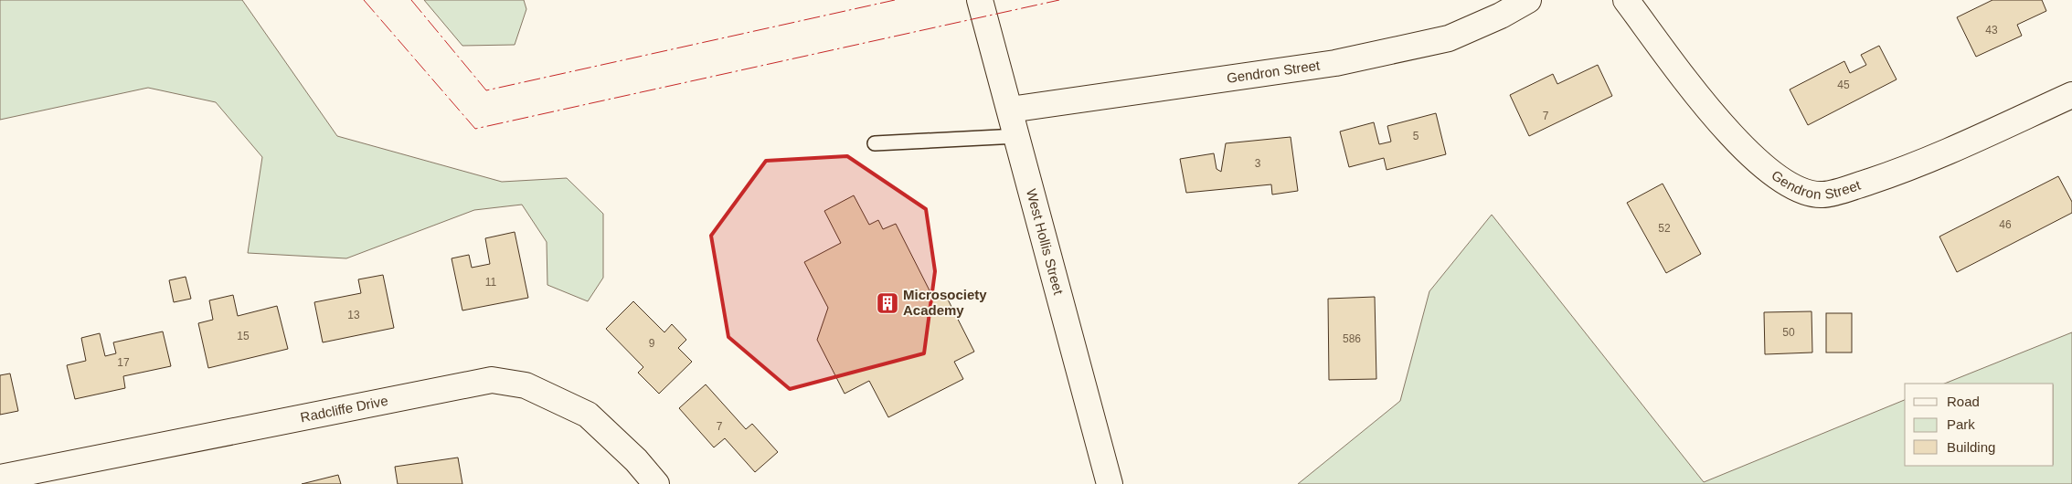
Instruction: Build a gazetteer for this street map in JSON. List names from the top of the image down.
{
  "streets": {
    "street": ["Gendron Street", "West Hollis Street", "Radcliffe Drive"]
  },
  "crossings": [
    ["Gendron Street", "West Hollis Street"]
  ],
  "places": {
    "building": ["Microsociety Academy"]
  },
  "house_numbers": [
    "43",
    "45",
    "7",
    "5",
    "3",
    "46",
    "52",
    "11",
    "13",
    "50",
    "15",
    "586",
    "9",
    "17",
    "7"
  ],
  "legend": ["Road", "Park", "Building"]
}
